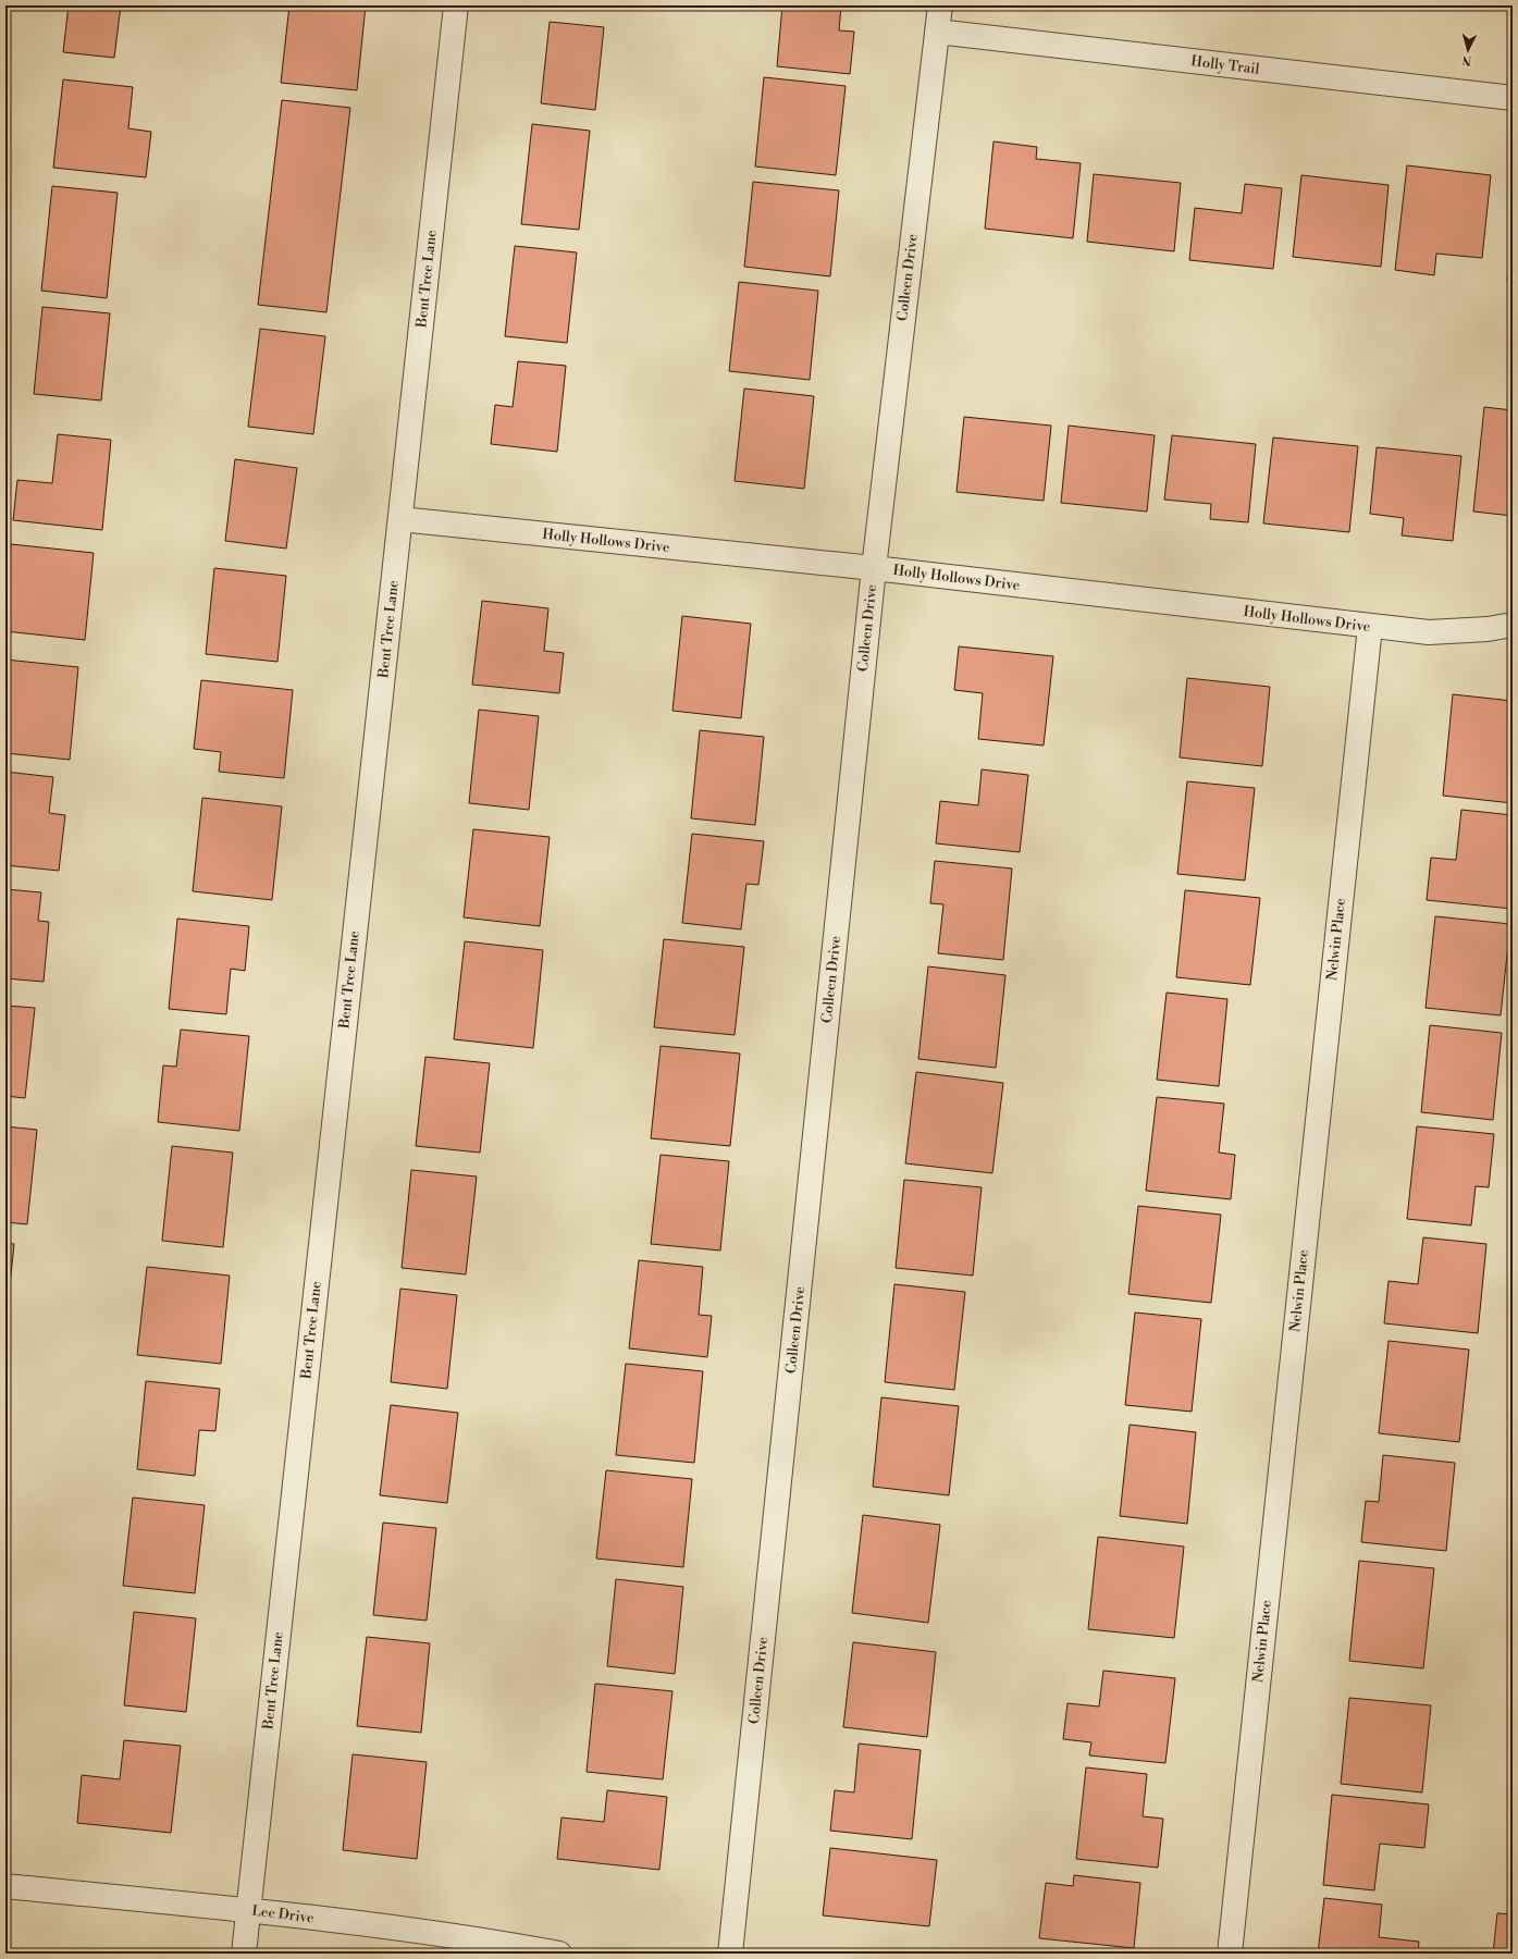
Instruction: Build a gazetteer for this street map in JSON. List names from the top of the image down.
{
  "streets": {
    "street": [
      "Holly Trail",
      "Colleen Drive",
      "Bent Tree Lane",
      "Holly Hollows Drive",
      "Nelwin Place",
      "Lee Drive"
    ]
  },
  "crossings": [
    ["Holly Trail", "Colleen Drive"],
    ["Colleen Drive", "Holly Hollows Drive"],
    ["Bent Tree Lane", "Holly Hollows Drive"],
    ["Bent Tree Lane", "Lee Drive"],
    ["Holly Hollows Drive", "Nelwin Place"]
  ],
  "north": "bottom"
}
